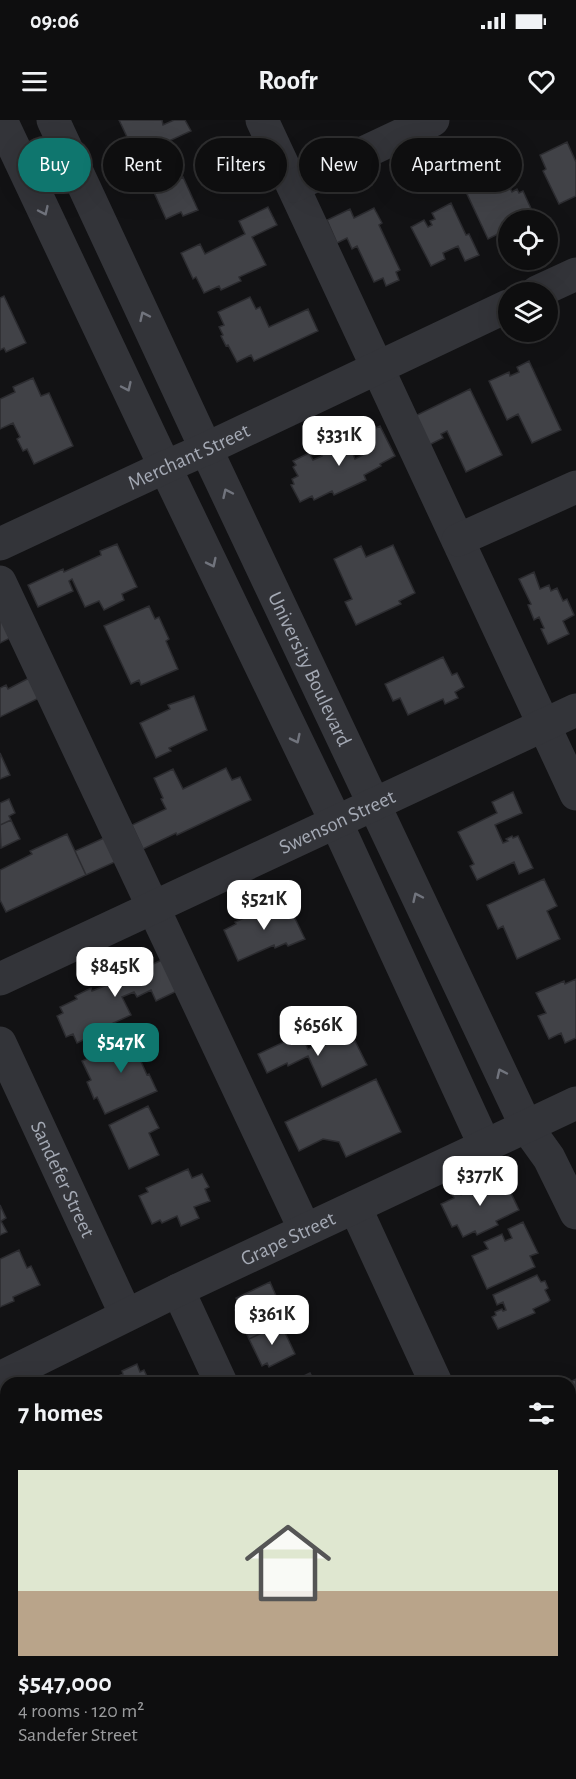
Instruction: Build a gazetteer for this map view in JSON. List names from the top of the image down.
{
  "streets": {
    "street": [
      "Merchant Street",
      "University Boulevard",
      "Swenson Street",
      "Sandefer Street",
      "Grape Street"
    ]
  },
  "crossings": [
    ["Merchant Street", "University Boulevard"],
    ["University Boulevard", "Swenson Street"],
    ["University Boulevard", "Grape Street"],
    ["Sandefer Street", "Grape Street"]
  ],
  "page": {
    "status": "09:06",
    "header": "Roofr",
    "chip": [
      "Buy",
      "Rent",
      "Filters",
      "New",
      "Apartment"
    ],
    "price": [
      "$331K",
      "$521K",
      "$845K",
      "$656K",
      "$547K",
      "$377K",
      "$361K"
    ],
    "heading": "7 homes",
    "list": [
      {
        "name": "$547,000",
        "note": "4 rooms · 120 m² · Sandefer Street"
      }
    ]
  }
}
